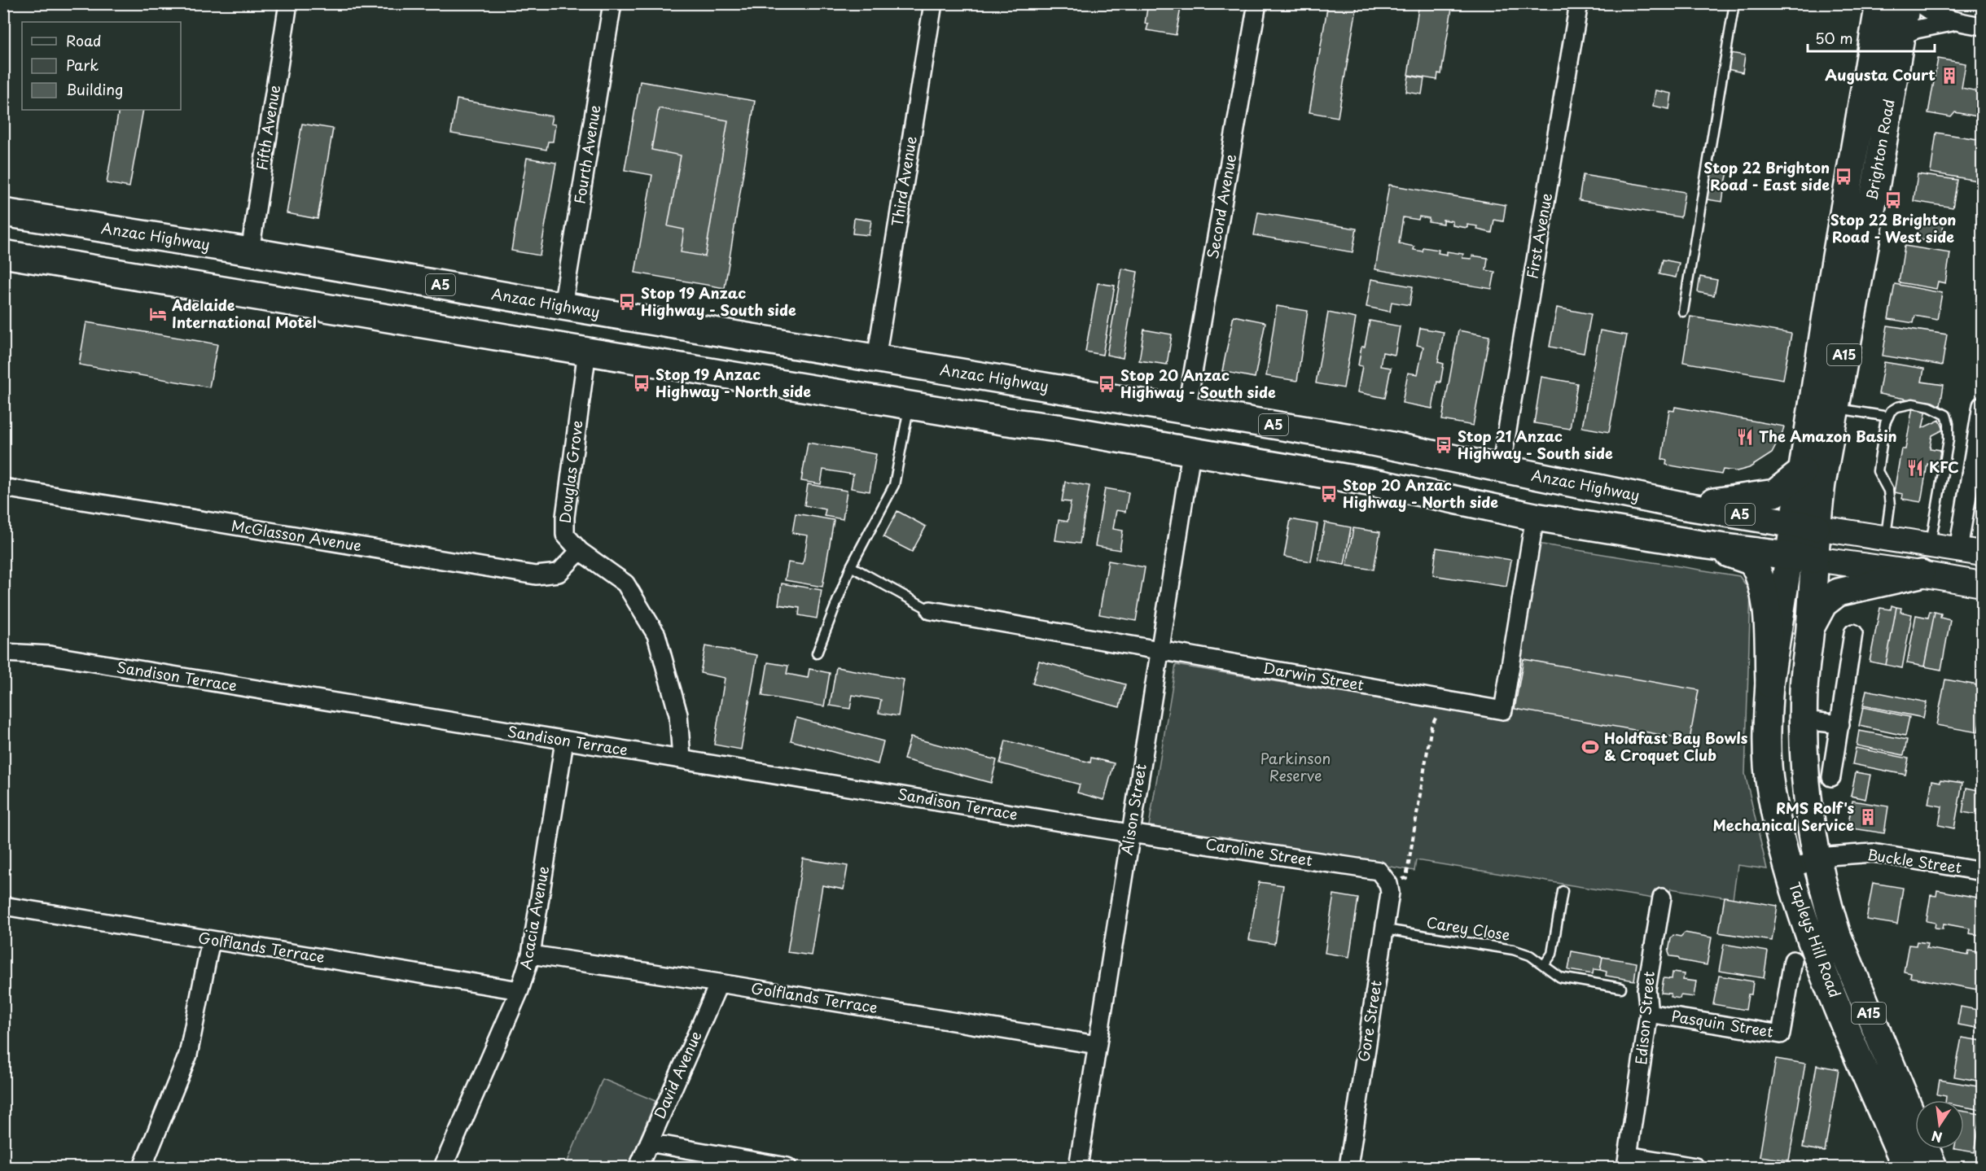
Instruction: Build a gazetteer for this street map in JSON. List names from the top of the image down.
{
  "streets": {
    "main road": [
      "Brighton Road",
      "Anzac Highway",
      "A5",
      "A15",
      "Tapleys Hill Road"
    ],
    "street": [
      "Fifth Avenue",
      "Fourth Avenue",
      "Third Avenue",
      "Second Avenue",
      "First Avenue",
      "Douglas Grove",
      "McGlasson Avenue",
      "Sandison Terrace",
      "Darwin Street",
      "Alison Street",
      "Caroline Street",
      "Buckle Street",
      "Acacia Avenue",
      "Golflands Terrace",
      "Edison Street",
      "Gore Street",
      "Pasquin Street",
      "David Avenue"
    ],
    "lane": ["Carey Close"]
  },
  "crossings": [
    ["Fifth Avenue", "Anzac Highway"],
    ["Brighton Road", "Anzac Highway"],
    ["Brighton Road", "A15"],
    ["Fourth Avenue", "Anzac Highway"],
    ["Third Avenue", "Anzac Highway"],
    ["Second Avenue", "Anzac Highway"],
    ["First Avenue", "Anzac Highway"],
    ["Anzac Highway", "A15"],
    ["A15", "Tapleys Hill Road"],
    ["Douglas Grove", "McGlasson Avenue"],
    ["Douglas Grove", "Sandison Terrace"],
    ["Sandison Terrace", "Alison Street"],
    ["Sandison Terrace", "Caroline Street"],
    ["Sandison Terrace", "Acacia Avenue"],
    ["Darwin Street", "Alison Street"],
    ["Alison Street", "Caroline Street"],
    ["Alison Street", "Golflands Terrace"],
    ["Caroline Street", "Gore Street"],
    ["Buckle Street", "Tapleys Hill Road"],
    ["Acacia Avenue", "Golflands Terrace"],
    ["Carey Close", "Gore Street"],
    ["Golflands Terrace", "David Avenue"],
    ["Edison Street", "Pasquin Street"]
  ],
  "parks": ["Parkinson Reserve"],
  "places": {
    "building": ["Augusta Court", "RMS Rolf's Mechanical Service"],
    "bus stop": [
      "Stop 22 Brighton Road - East side",
      "Stop 22 Brighton Road - West side",
      "Stop 19 Anzac Highway - South side",
      "Stop 19 Anzac Highway - North side",
      "Stop 20 Anzac Highway - South side",
      "Stop 21 Anzac Highway - South side",
      "Stop 20 Anzac Highway - North side"
    ],
    "hotel": ["Adelaide International Motel"],
    "restaurant": ["The Amazon Basin", "KFC"],
    "sports": ["Holdfast Bay Bowls & Croquet Club"]
  },
  "legend": ["Road", "Park", "Building"],
  "scale_bar": "50 m",
  "north": "bottom"
}
